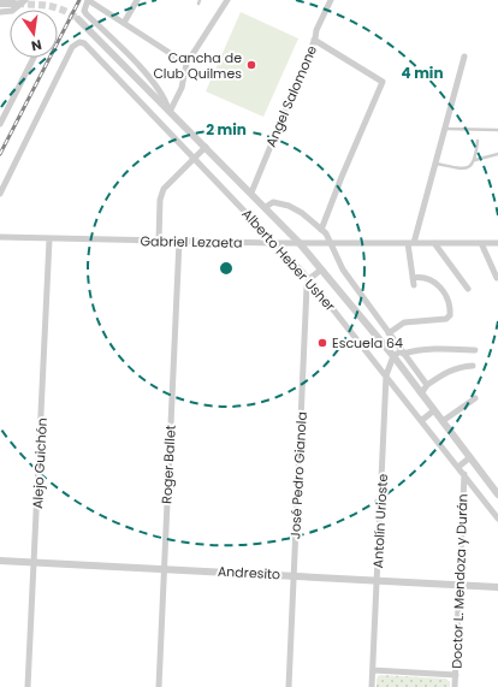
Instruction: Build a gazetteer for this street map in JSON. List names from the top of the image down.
{
  "streets": {
    "street": [
      "Angel Salomone",
      "Gabriel Lezaeta",
      "Alberto Heber Usher",
      "Alejo Guichón",
      "Roger Ballet",
      "José Pedro Gianola",
      "Antolín Urioste",
      "Andresito",
      "Doctor L. Mendoza y Durán"
    ]
  },
  "crossings": [
    ["Angel Salomone", "Alberto Heber Usher"],
    ["Gabriel Lezaeta", "Alberto Heber Usher"],
    ["Gabriel Lezaeta", "Alejo Guichón"],
    ["Gabriel Lezaeta", "Roger Ballet"],
    ["Alberto Heber Usher", "José Pedro Gianola"],
    ["Alberto Heber Usher", "Antolín Urioste"],
    ["Alberto Heber Usher", "Doctor L. Mendoza y Durán"],
    ["Alejo Guichón", "Andresito"],
    ["Roger Ballet", "Andresito"],
    ["José Pedro Gianola", "Andresito"],
    ["Antolín Urioste", "Andresito"],
    ["Andresito", "Doctor L. Mendoza y Durán"]
  ],
  "places": ["Cancha de Club Quilmes", "Escuela 64"],
  "north": "bottom",
  "rings": ["4 min", "2 min"]
}
